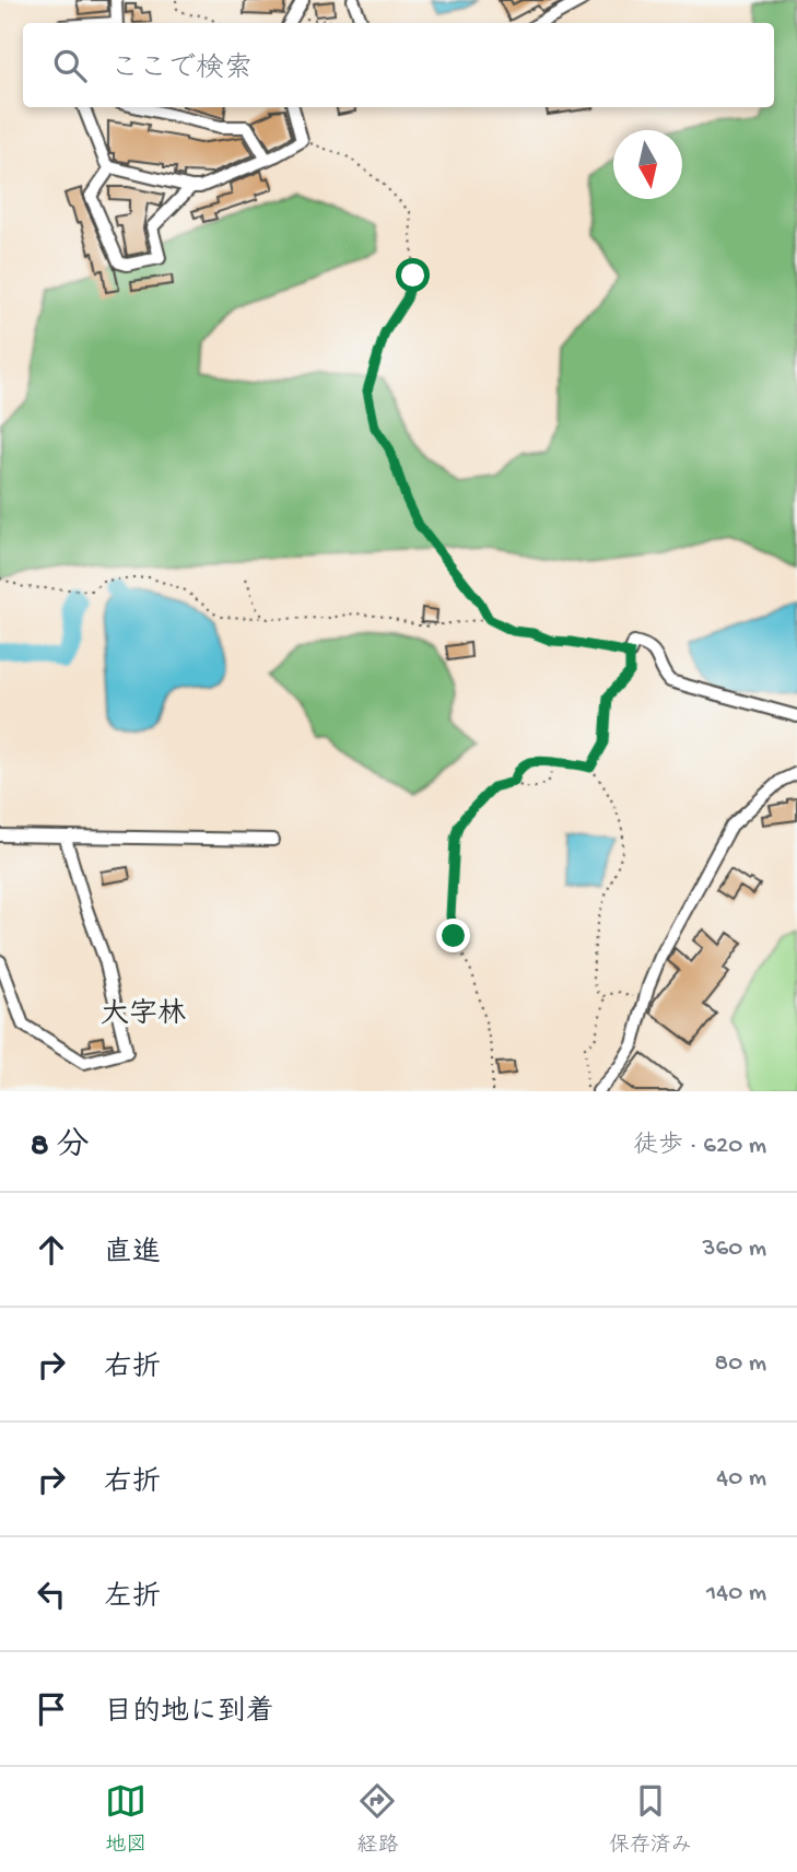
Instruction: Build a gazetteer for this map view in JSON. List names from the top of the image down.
{
  "districts": ["大字林"],
  "north": "bottom",
  "page": {
    "search": "ここで検索",
    "heading": ["8 分", "徒歩 · 620 m"],
    "list": [
      ["直進", "360 m"],
      ["右折", "80 m"],
      ["右折", "40 m"],
      ["左折", "140 m"],
      "目的地に到着"
    ],
    "nav": ["地図", "経路", "保存済み"]
  }
}
